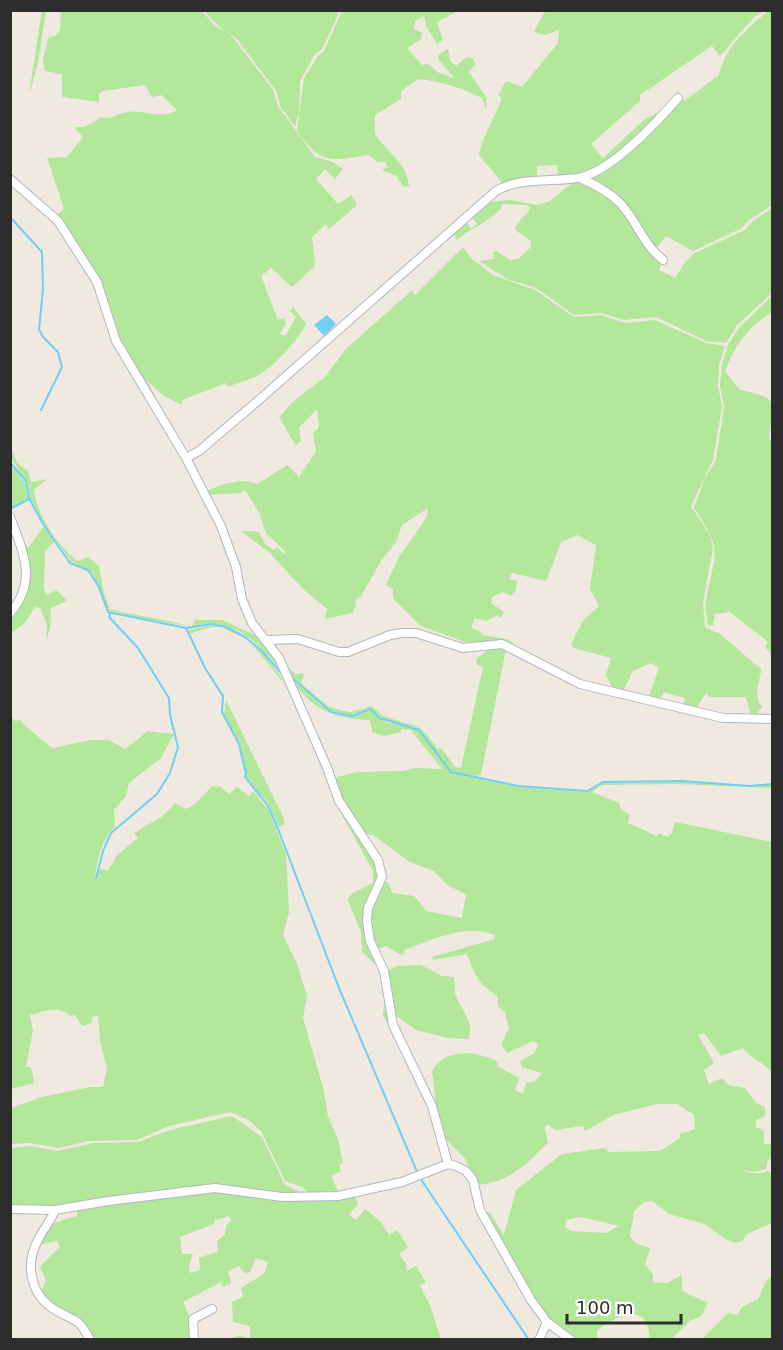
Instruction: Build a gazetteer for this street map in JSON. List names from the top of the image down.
{
  "scale_bar": "100 m"
}
